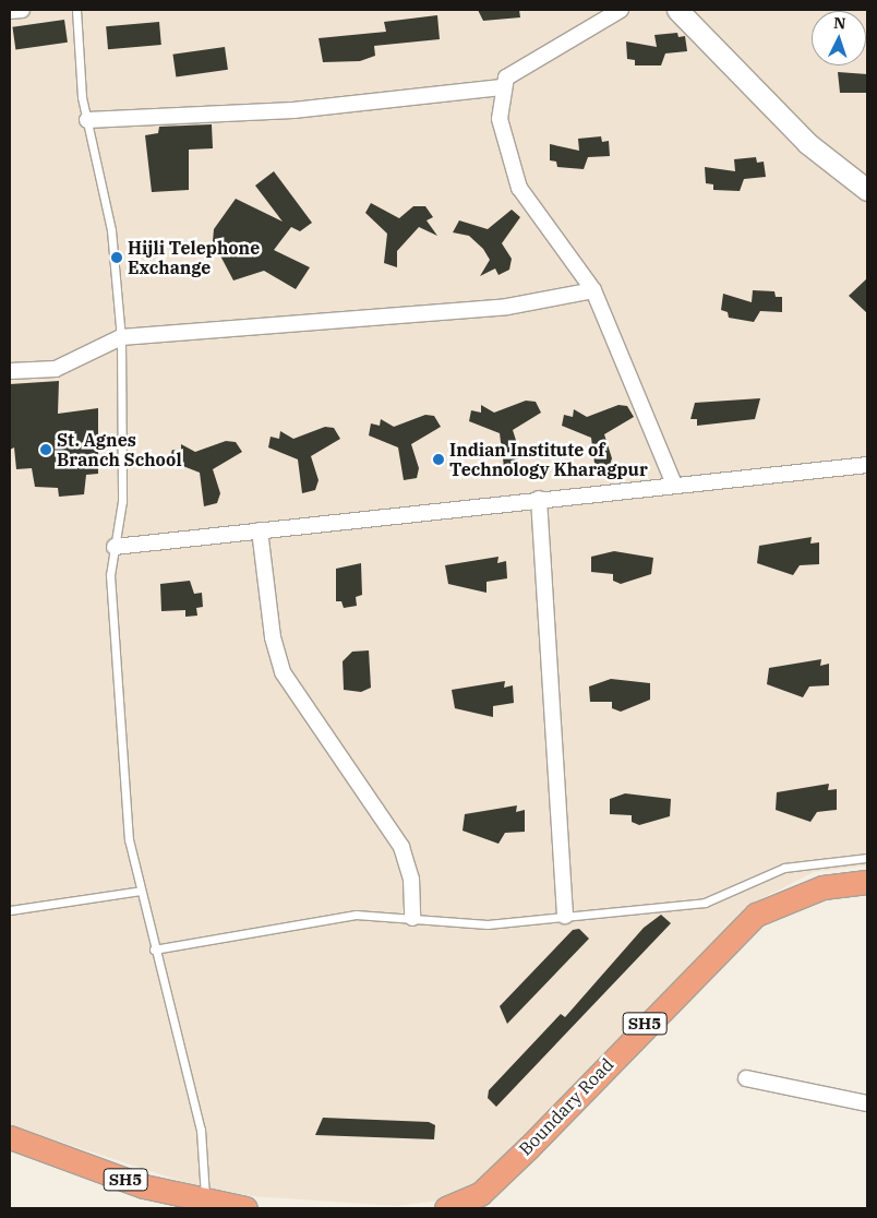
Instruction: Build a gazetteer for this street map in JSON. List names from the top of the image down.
{
  "streets": {
    "main road": ["SH5", "Boundary Road"]
  },
  "places": ["Hijli Telephone Exchange", "St. Agnes Branch School", "Indian Institute of Technology Kharagpur"],
  "north": "top"
}
